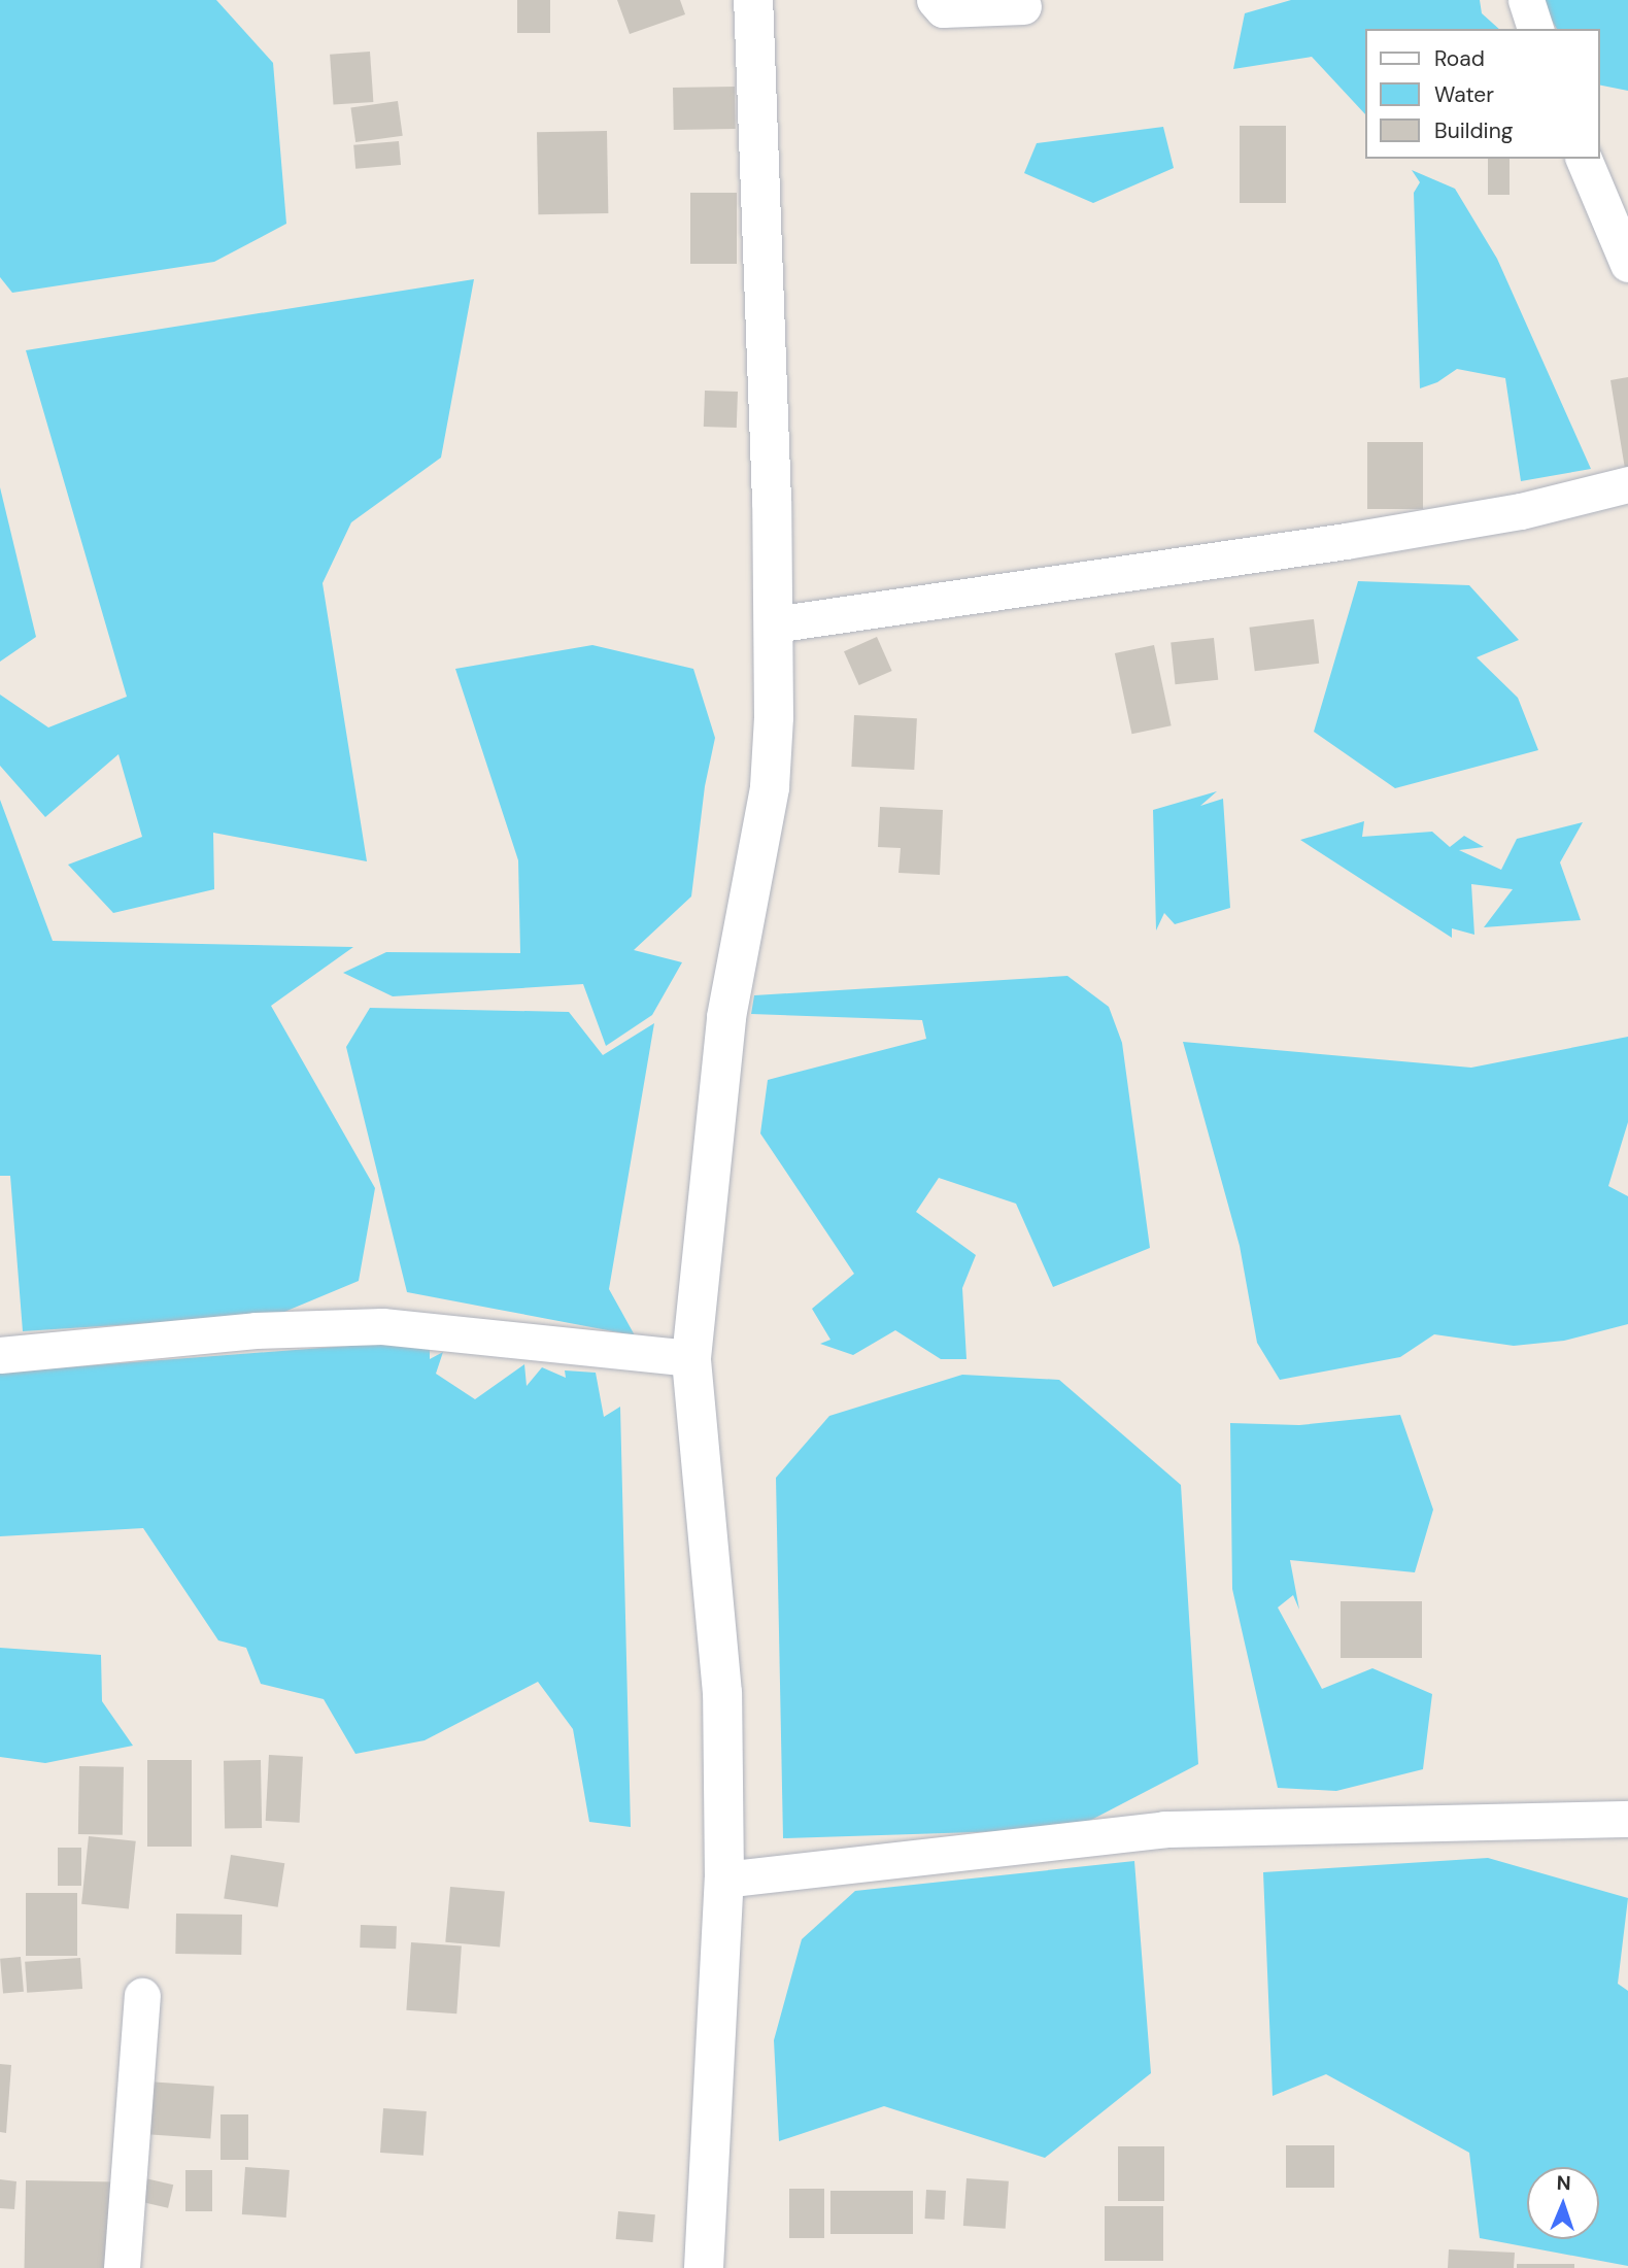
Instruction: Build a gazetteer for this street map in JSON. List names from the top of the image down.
{
  "legend": ["Road", "Water", "Building"],
  "north": "top"
}
